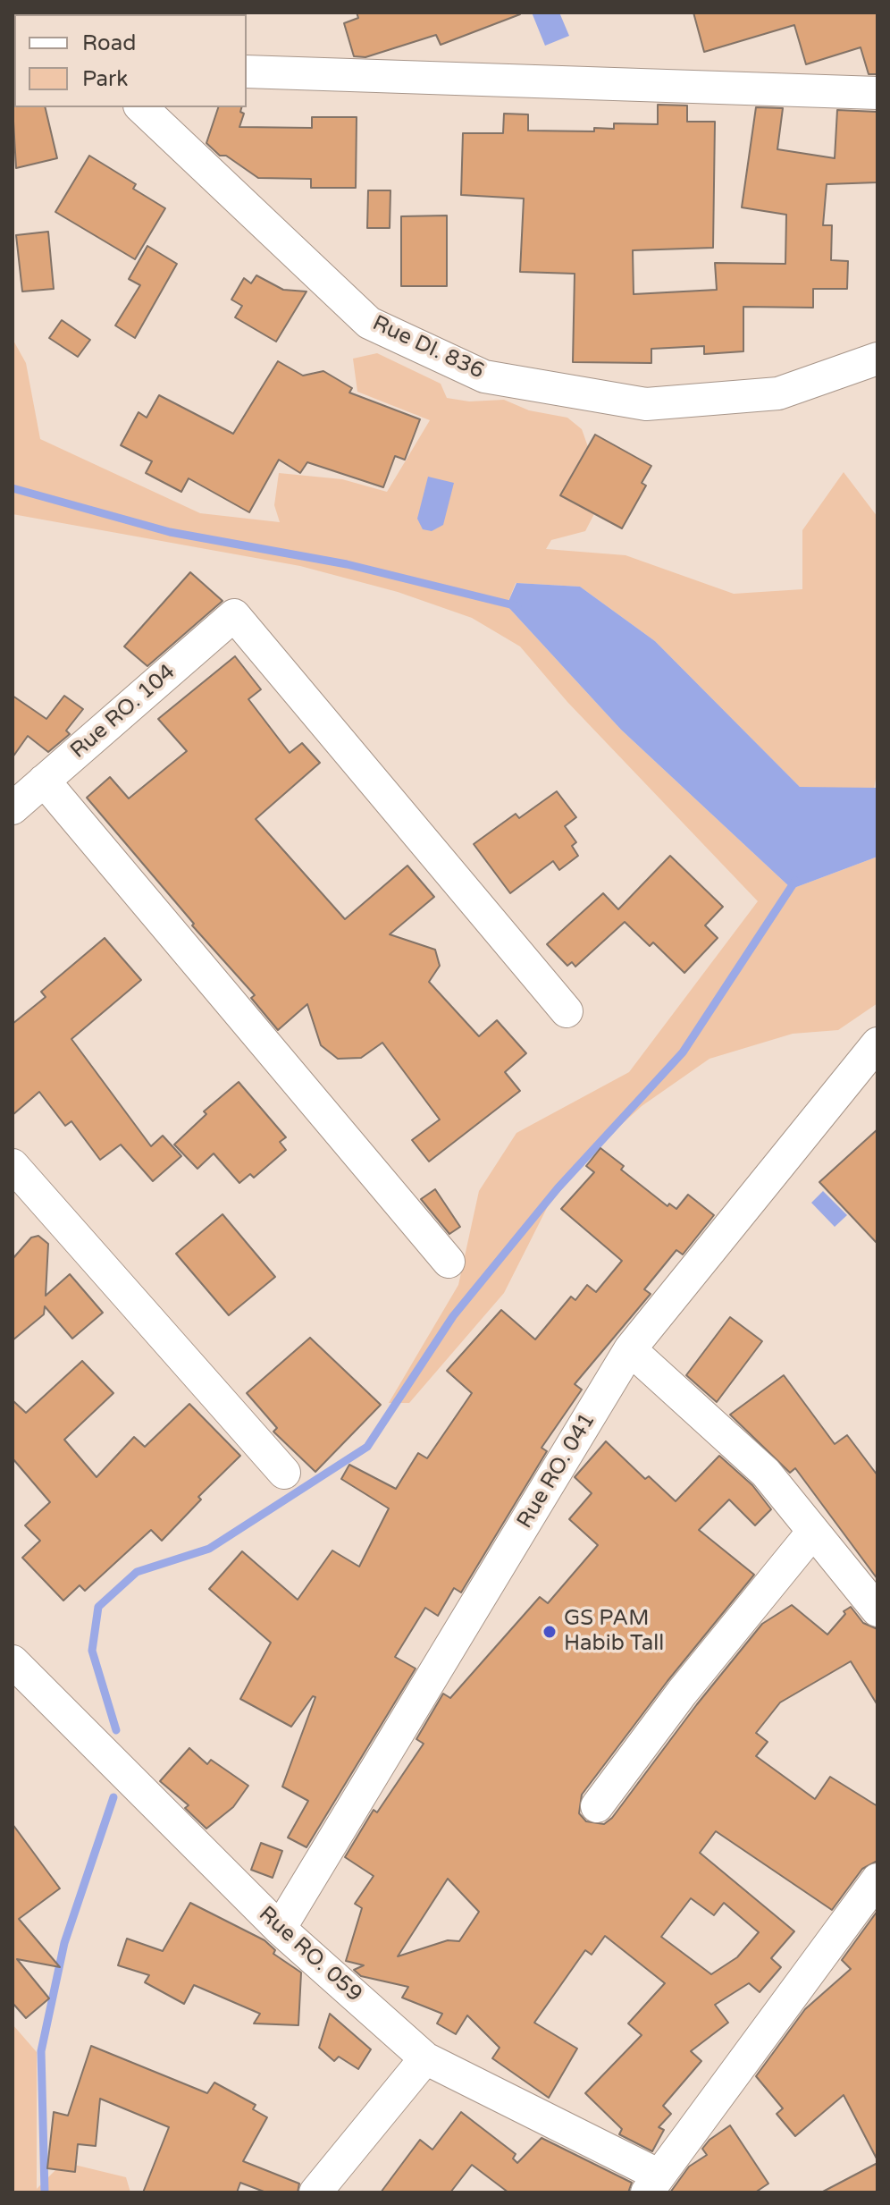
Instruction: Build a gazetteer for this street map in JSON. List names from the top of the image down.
{
  "streets": {
    "street": [
      "Rue DI. 836",
      "Rue RO. 104",
      "Rue RO. 041",
      "Rue RO. 059"
    ]
  },
  "crossings": [
    ["Rue RO. 041", "Rue RO. 059"]
  ],
  "places": ["GS PAM Habib Tall"],
  "legend": ["Road", "Park"]
}
